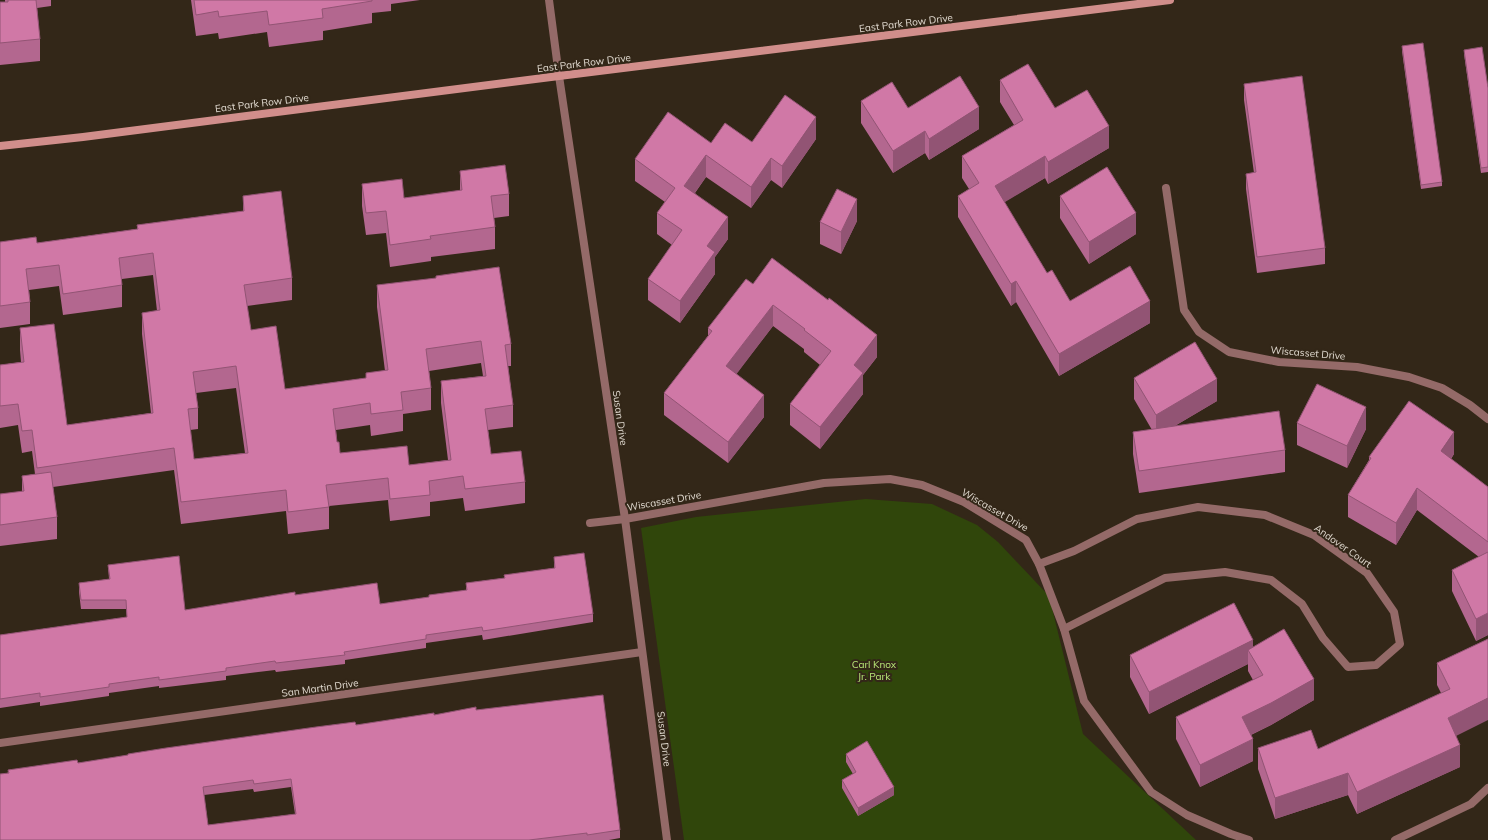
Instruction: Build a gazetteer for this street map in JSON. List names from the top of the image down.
{
  "streets": {
    "main road": ["East Park Row Drive"],
    "street": [
      "Wiscasset Drive",
      "Susan Drive",
      "Andover Court",
      "San Martin Drive"
    ]
  },
  "crossings": [
    ["East Park Row Drive", "Susan Drive"],
    ["Wiscasset Drive", "Susan Drive"],
    ["Wiscasset Drive", "Andover Court"],
    ["Susan Drive", "San Martin Drive"]
  ],
  "parks": ["Carl Knox Jr. Park"]
}
